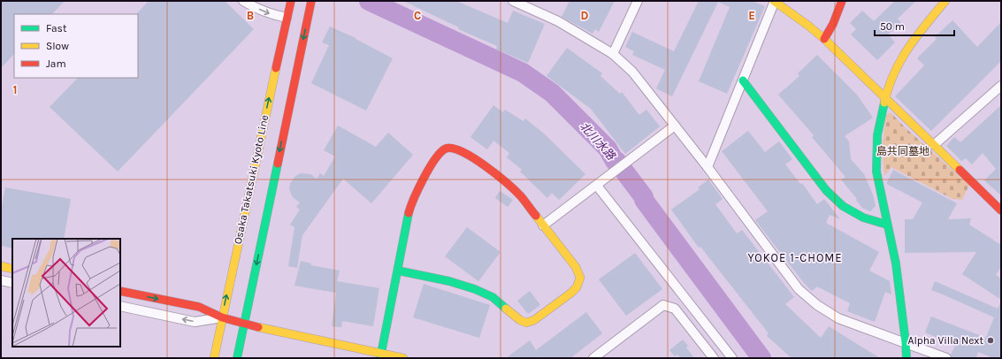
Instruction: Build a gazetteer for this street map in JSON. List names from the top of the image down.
{
  "streets": {
    "street": ["Osaka Takatsuki Kyoto Line"]
  },
  "districts": ["YOKOE 1-CHOME"],
  "water": ["北川水路"],
  "parks": ["島共同墓地"],
  "places": ["Alpha Villa Next"],
  "legend": ["Fast", "Slow", "Jam"],
  "scale_bar": "50 m",
  "grid": {
    "columns": [
      "B",
      "C",
      "D",
      "E"
    ],
    "rows": ["1"]
  }
}
